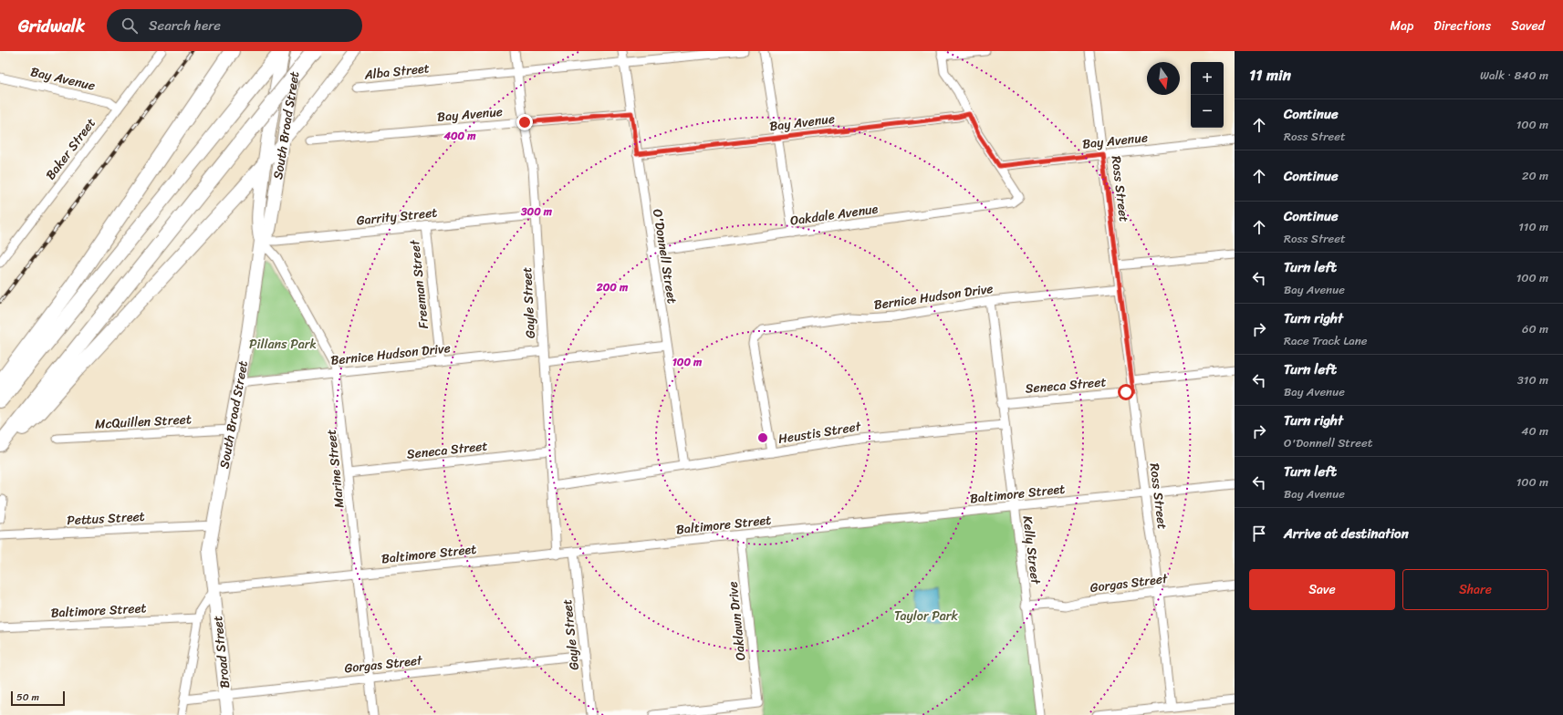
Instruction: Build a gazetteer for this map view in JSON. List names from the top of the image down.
{
  "streets": {
    "main road": ["South Broad Street", "Broad Street"],
    "street": [
      "Alba Street",
      "Bay Avenue",
      "Baker Street",
      "Ross Street",
      "Oakdale Avenue",
      "Garrity Street",
      "O'Donnell Street",
      "Freeman Street",
      "Bernice Hudson Drive",
      "Gayle Street",
      "Seneca Street",
      "McQuillen Street",
      "Heustis Street",
      "Marine Street",
      "Baltimore Street",
      "Pettus Street",
      "Kelly Street",
      "Gorgas Street",
      "Oaklawn Drive"
    ]
  },
  "crossings": [
    ["Alba Street", "O'Donnell Street"],
    ["Alba Street", "Gayle Street"],
    ["Bay Avenue", "Baker Street"],
    ["Bay Avenue", "Ross Street"],
    ["Bay Avenue", "Oakdale Avenue"],
    ["Bay Avenue", "O'Donnell Street"],
    ["Bay Avenue", "Gayle Street"],
    ["South Broad Street", "Garrity Street"],
    ["South Broad Street", "Bernice Hudson Drive"],
    ["South Broad Street", "McQuillen Street"],
    ["South Broad Street", "Marine Street"],
    ["South Broad Street", "Baltimore Street"],
    ["South Broad Street", "Pettus Street"],
    ["South Broad Street", "Broad Street"],
    ["Ross Street", "Bernice Hudson Drive"],
    ["Ross Street", "Seneca Street"],
    ["Ross Street", "Baltimore Street"],
    ["Ross Street", "Gorgas Street"],
    ["Oakdale Avenue", "O'Donnell Street"],
    ["Garrity Street", "Freeman Street"],
    ["Garrity Street", "Gayle Street"],
    ["Garrity Street", "Marine Street"],
    ["O'Donnell Street", "Heustis Street"],
    ["Freeman Street", "Bernice Hudson Drive"],
    ["Bernice Hudson Drive", "Gayle Street"],
    ["Bernice Hudson Drive", "Heustis Street"],
    ["Bernice Hudson Drive", "Marine Street"],
    ["Bernice Hudson Drive", "Kelly Street"],
    ["Gayle Street", "Seneca Street"],
    ["Gayle Street", "Heustis Street"],
    ["Gayle Street", "Baltimore Street"],
    ["Gayle Street", "Gorgas Street"],
    ["Seneca Street", "Marine Street"],
    ["Seneca Street", "Kelly Street"],
    ["Heustis Street", "Kelly Street"],
    ["Marine Street", "Baltimore Street"],
    ["Marine Street", "Gorgas Street"],
    ["Baltimore Street", "Kelly Street"],
    ["Baltimore Street", "Oaklawn Drive"],
    ["Baltimore Street", "Broad Street"],
    ["Kelly Street", "Gorgas Street"],
    ["Gorgas Street", "Broad Street"]
  ],
  "parks": ["Pillans Park", "Taylor Park"],
  "scale_bar": "50 m",
  "north": "bottom",
  "page": {
    "header": "Gridwalk",
    "search": "Search here",
    "nav": ["Map", "Directions", "Saved"],
    "heading": ["11 min", "Walk · 840 m"],
    "map_buttons": ["+", "−"],
    "list": [
      ["Continue", "Ross Street", "100 m"],
      ["Continue", "20 m"],
      ["Continue", "Ross Street", "110 m"],
      ["Turn left", "Bay Avenue", "100 m"],
      ["Turn right", "Race Track Lane", "60 m"],
      ["Turn left", "Bay Avenue", "310 m"],
      ["Turn right", "O'Donnell Street", "40 m"],
      ["Turn left", "Bay Avenue", "100 m"],
      "Arrive at destination"
    ],
    "buttons": ["Save", "Share"],
    "scale": "50 m"
  },
  "rings": [
    "400 m",
    "300 m",
    "200 m",
    "100 m"
  ]
}
